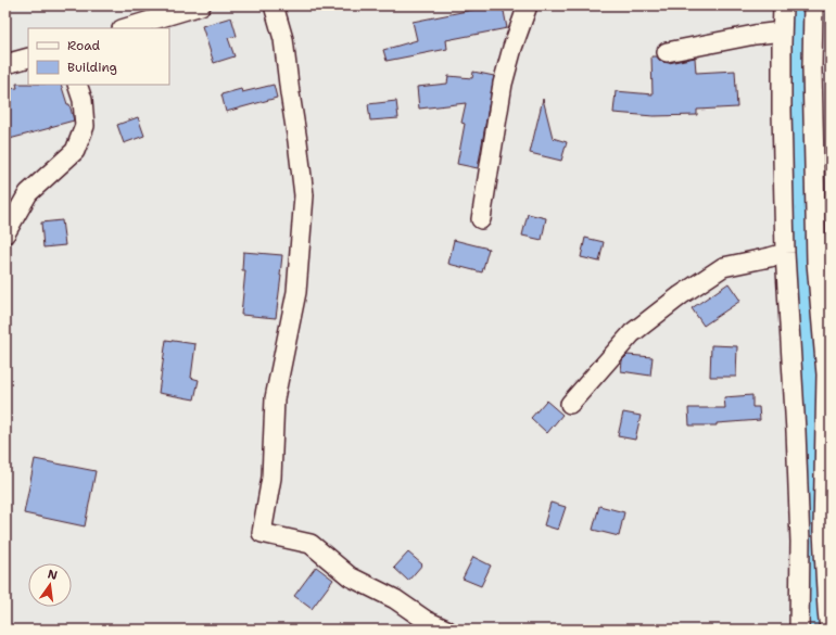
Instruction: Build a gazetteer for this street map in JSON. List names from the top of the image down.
{
  "legend": ["Road", "Building"],
  "north": "top"
}
